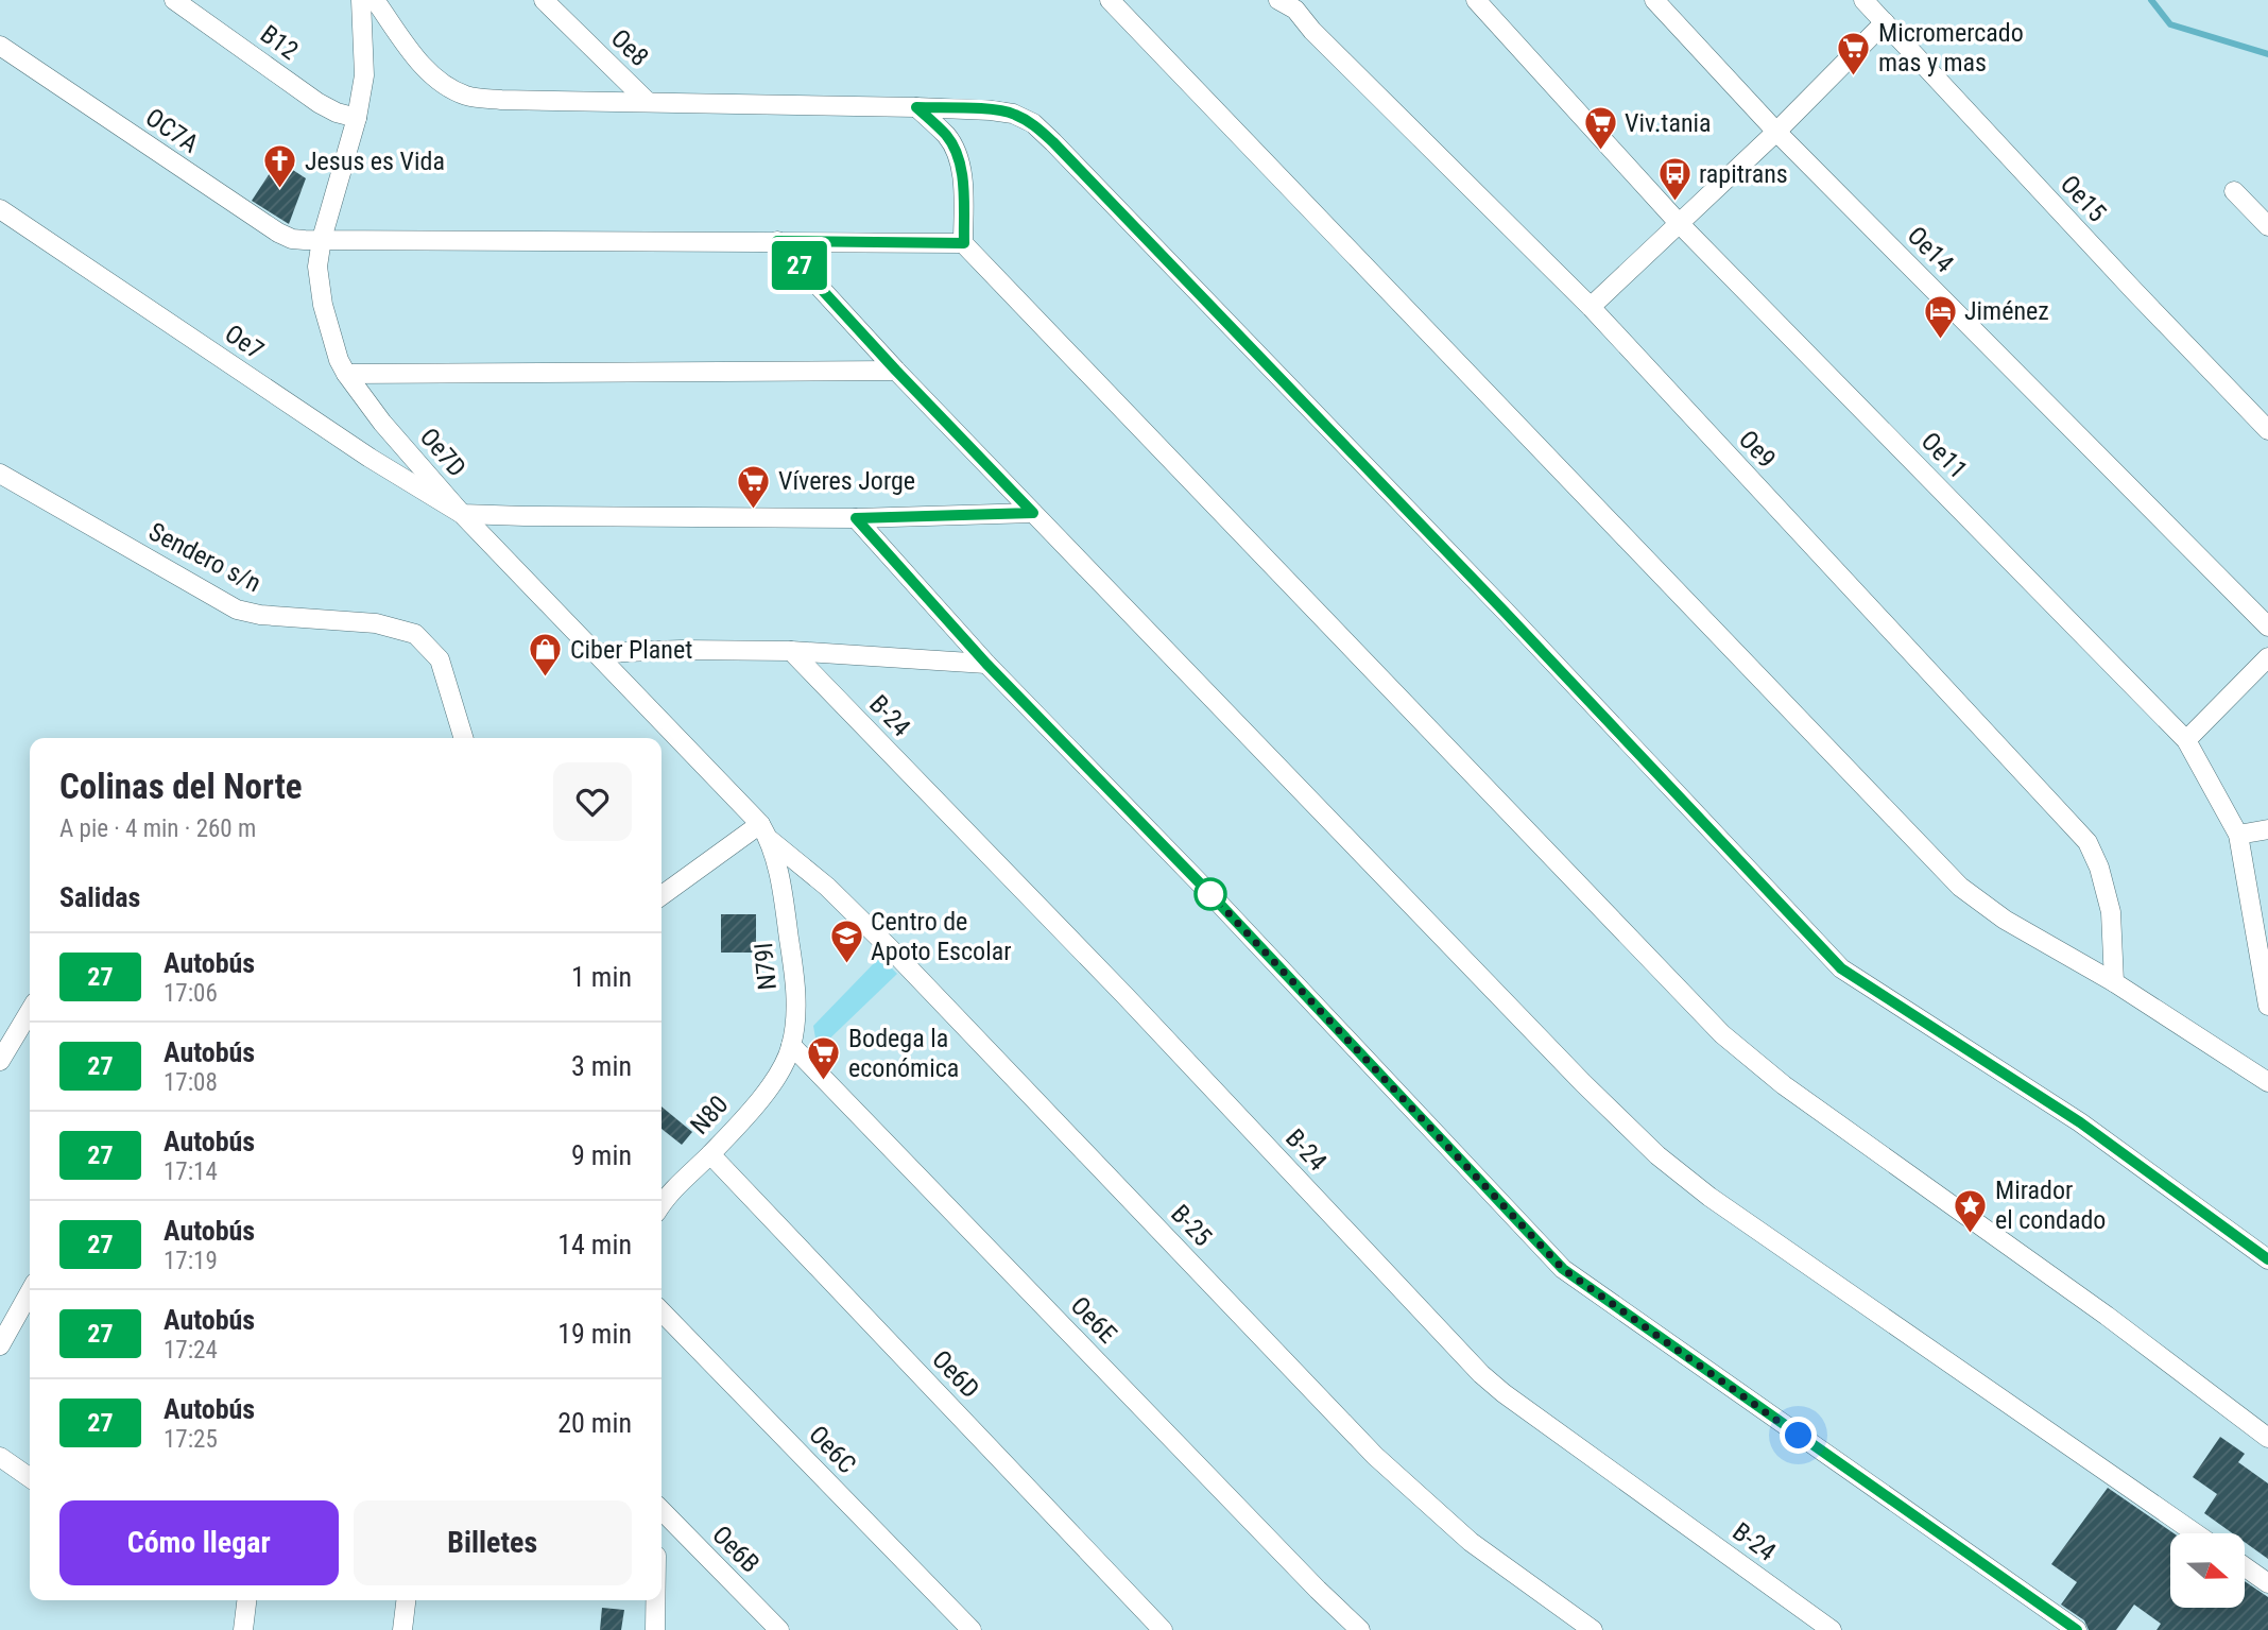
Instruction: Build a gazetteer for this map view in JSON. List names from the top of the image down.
{
  "streets": {
    "street": [
      "B12",
      "Oe8",
      "OC7A",
      "Oe15",
      "Oe14",
      "Oe7",
      "Oe9",
      "Oe7D",
      "Oe11",
      "Sendero s/n",
      "B-24",
      "N79I",
      "N80",
      "B-25",
      "Oe6E",
      "Oe6D",
      "Oe6C",
      "Oe6B"
    ]
  },
  "crossings": [
    ["B12", "Oe7D"],
    ["OC7A", "Oe7D"],
    ["Oe7", "Oe7D"],
    ["Oe7D", "N79I"],
    ["Oe7D", "B-25"],
    ["N79I", "N80"],
    ["N79I", "B-25"],
    ["N79I", "Oe6E"],
    ["N80", "Oe6E"],
    ["N80", "Oe6D"]
  ],
  "places": {
    "supermarket": [
      "Micromercado mas y mas",
      "Viv.tania",
      "Víveres Jorge",
      "Bodega la económica"
    ],
    "church": ["Jesus es Vida"],
    "bus stop": ["rapitrans"],
    "hotel": ["Jiménez"],
    "shop": ["Ciber Planet"],
    "school or university": ["Centro de Apoto Escolar"],
    "place": ["Mirador el condado"]
  },
  "lines": ["bus line 27"],
  "north": "right",
  "page": {
    "on_map": "27",
    "heading": [
      ["Colinas del Norte", "A pie · 4 min · 260 m"],
      "Salidas"
    ],
    "list": [
      {
        "mark": "27",
        "name": "Autobús",
        "note": "17:06",
        "value": "1 min"
      },
      {
        "mark": "27",
        "name": "Autobús",
        "note": "17:08",
        "value": "3 min"
      },
      {
        "mark": "27",
        "name": "Autobús",
        "note": "17:14",
        "value": "9 min"
      },
      {
        "mark": "27",
        "name": "Autobús",
        "note": "17:19",
        "value": "14 min"
      },
      {
        "mark": "27",
        "name": "Autobús",
        "note": "17:24",
        "value": "19 min"
      },
      {
        "mark": "27",
        "name": "Autobús",
        "note": "17:25",
        "value": "20 min"
      }
    ],
    "buttons": ["Cómo llegar", "Billetes"]
  }
}
